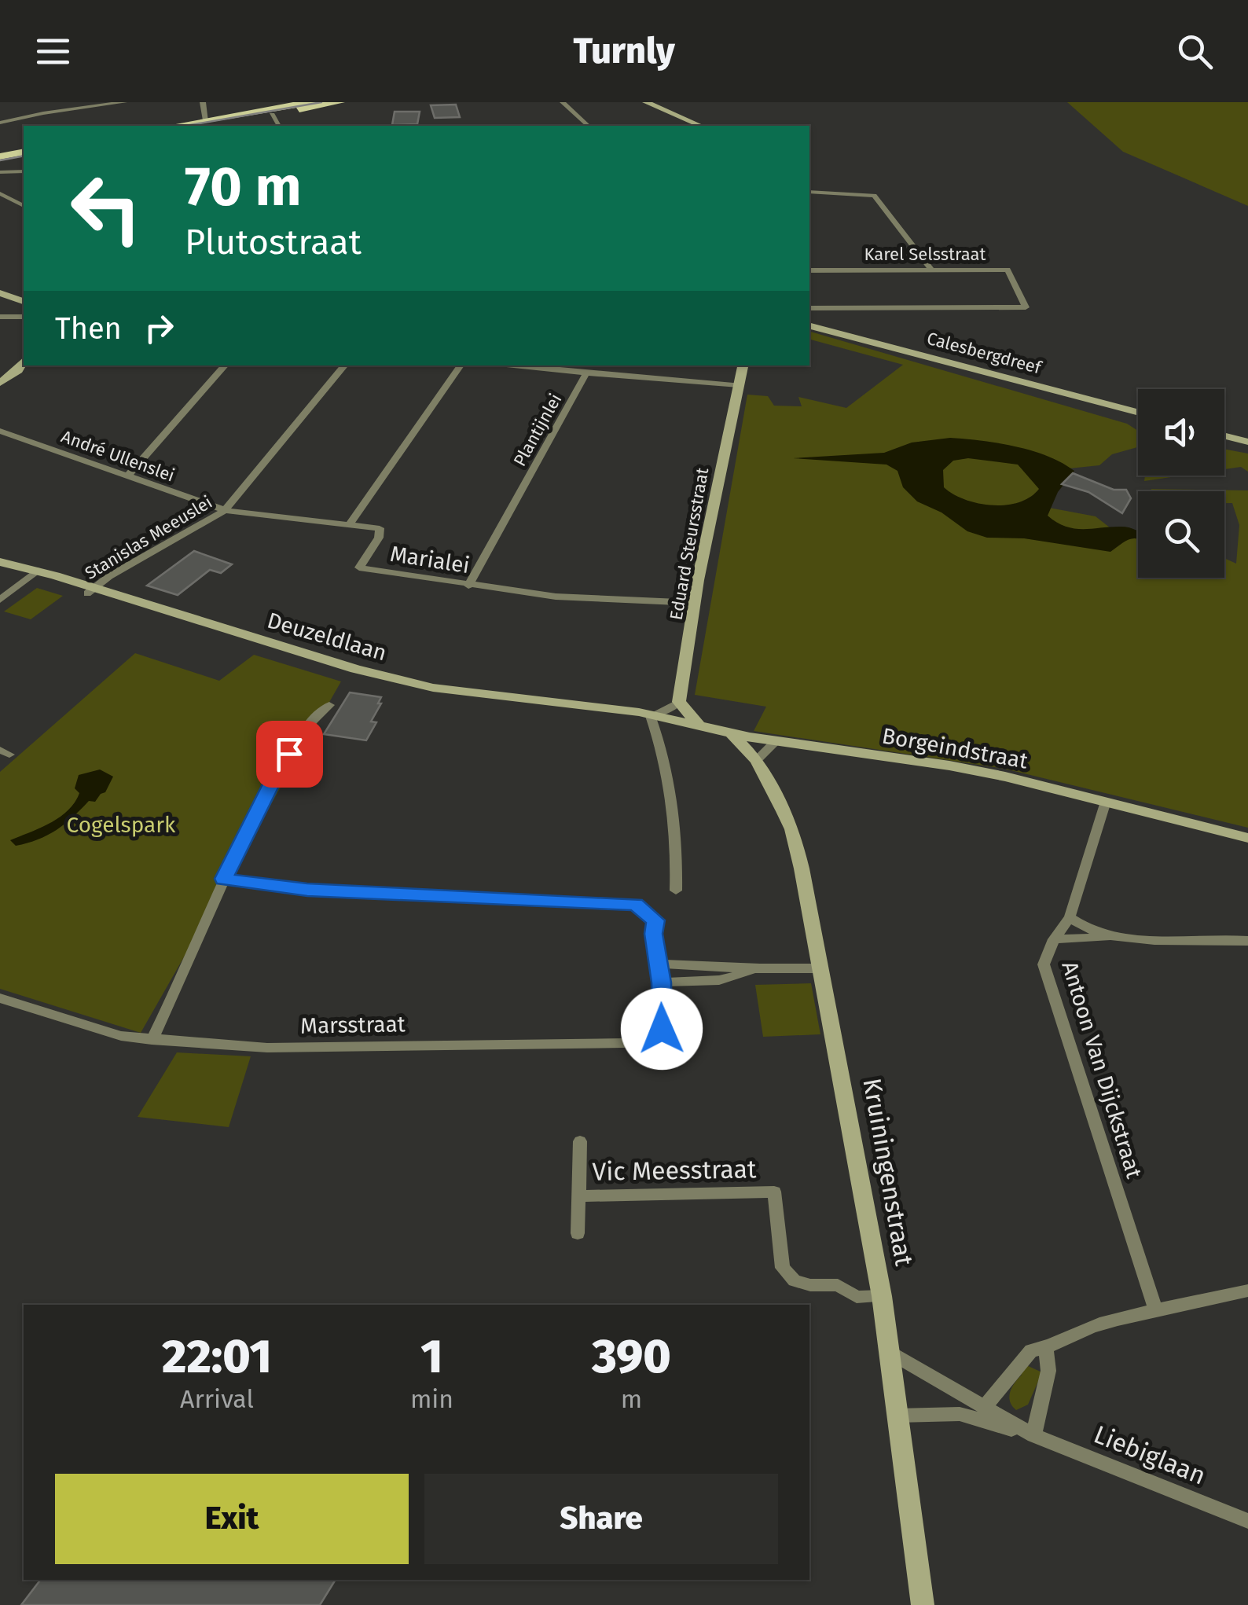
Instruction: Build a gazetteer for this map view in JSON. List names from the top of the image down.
{
  "streets": {
    "street": [
      "Karel Selsstraat",
      "Calesbergdreef",
      "Plantijnlei",
      "André Ullenslei",
      "Stanislas Meeuslei",
      "Eduard Steursstraat",
      "Marialei",
      "Deuzeldlaan",
      "Borgeindstraat",
      "Marsstraat",
      "Antoon Van Dijckstraat",
      "Vic Meesstraat",
      "Kruiningenstraat",
      "Liebiglaan"
    ]
  },
  "crossings": [
    ["Plantijnlei", "Marialei"],
    ["André Ullenslei", "Stanislas Meeuslei"],
    ["André Ullenslei", "Marialei"],
    ["Stanislas Meeuslei", "Marialei"],
    ["Stanislas Meeuslei", "Deuzeldlaan"],
    ["Eduard Steursstraat", "Marialei"],
    ["Eduard Steursstraat", "Deuzeldlaan"],
    ["Deuzeldlaan", "Borgeindstraat"],
    ["Borgeindstraat", "Antoon Van Dijckstraat"],
    ["Borgeindstraat", "Kruiningenstraat"],
    ["Vic Meesstraat", "Kruiningenstraat"],
    ["Kruiningenstraat", "Liebiglaan"]
  ],
  "parks": ["Cogelspark"],
  "page": {
    "header": "Turnly",
    "turn": ["70 m", "Plutostraat"],
    "then": "Then",
    "eta": [
      "22:01",
      "Arrival",
      "1",
      "min",
      "390",
      "m"
    ],
    "buttons": ["Exit", "Share"]
  }
}
